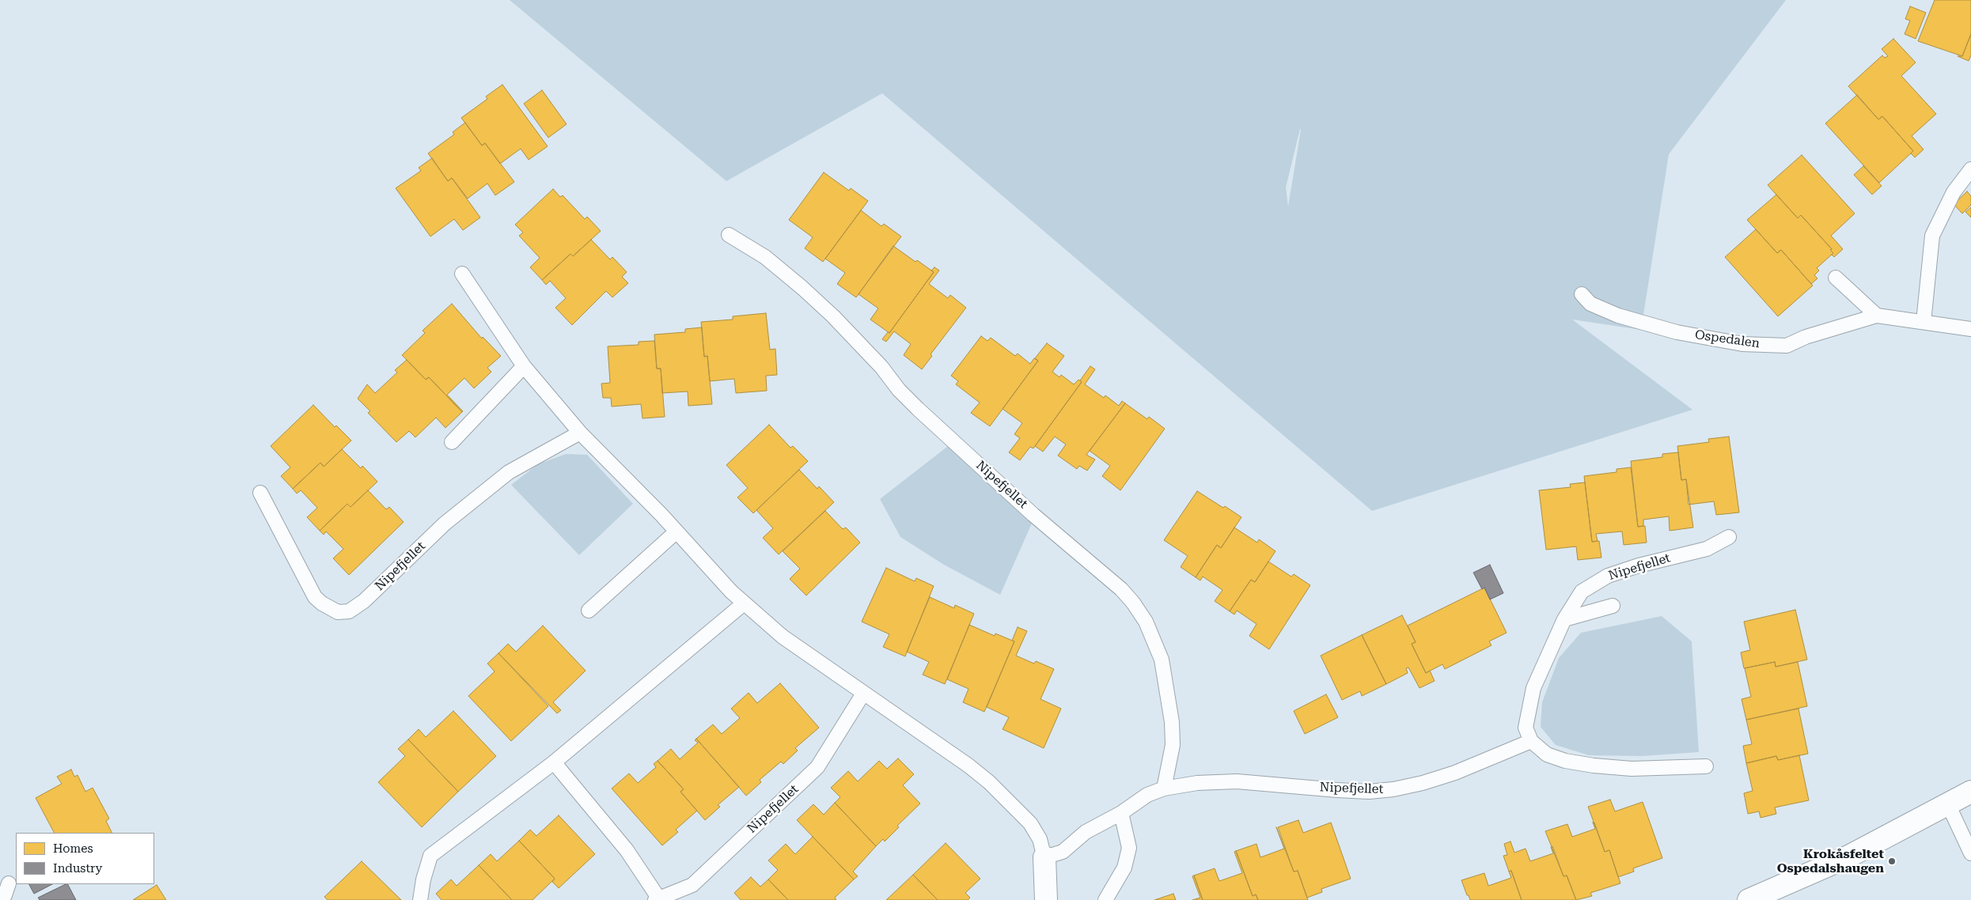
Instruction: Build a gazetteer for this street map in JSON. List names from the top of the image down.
{
  "streets": {
    "lane": ["Ospedalen", "Nipefjellet"]
  },
  "places": ["Krokåsfeltet Ospedalshaugen"],
  "legend": ["Homes", "Industry"]
}
